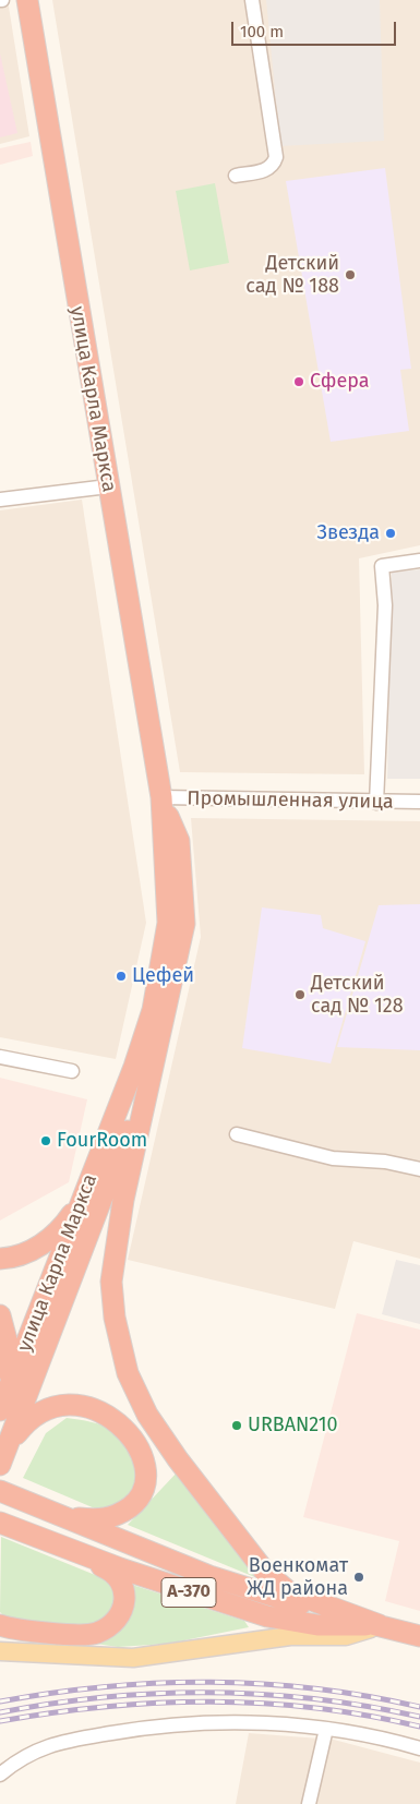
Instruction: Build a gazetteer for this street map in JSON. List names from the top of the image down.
{
  "streets": {
    "highway": ["улица Карла Маркса", "А-370"],
    "street": ["Промышленная улица"]
  },
  "crossings": [
    ["улица Карла Маркса", "Промышленная улица"]
  ],
  "places": [
    "Детский сад № 188",
    "Сфера",
    "Звезда",
    "Цефей",
    "Детский сад № 128",
    "FourRoom",
    "URBAN210",
    "Военкомат ЖД района"
  ],
  "scale_bar": "100 m"
}
